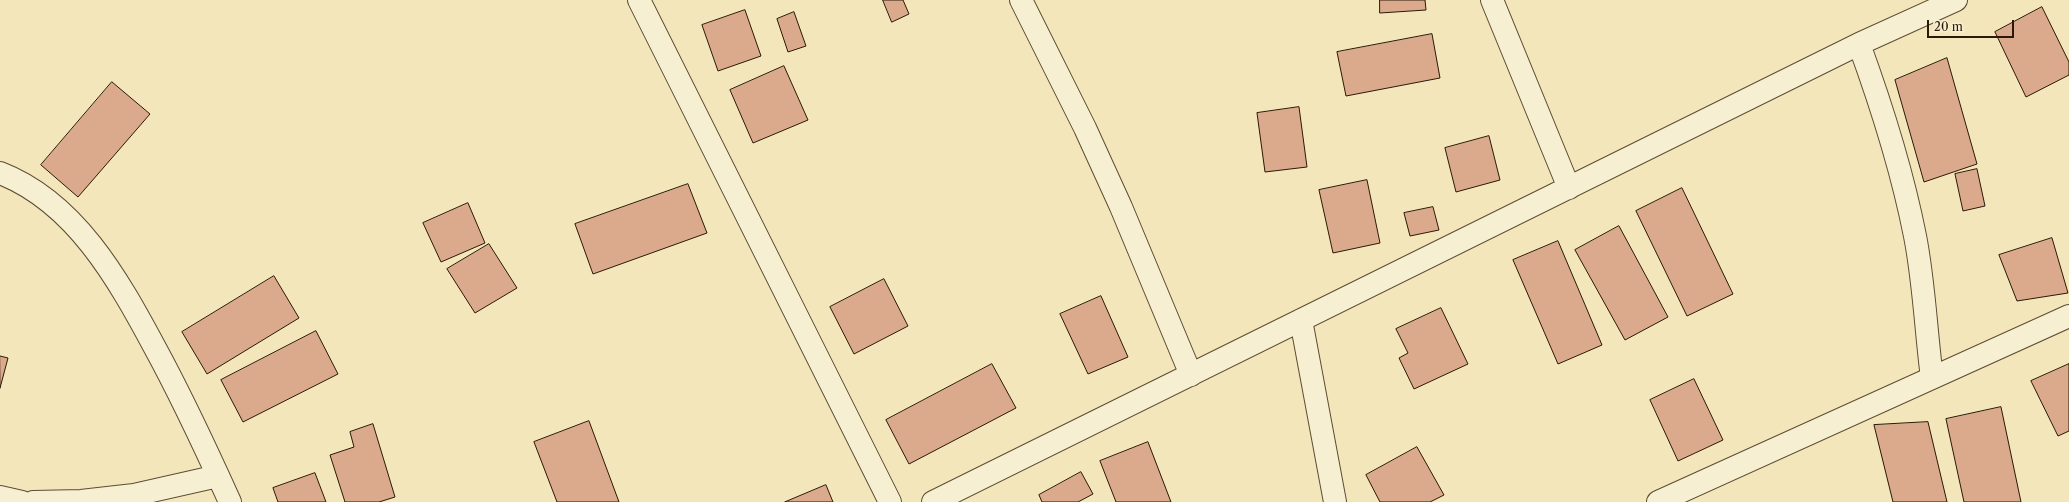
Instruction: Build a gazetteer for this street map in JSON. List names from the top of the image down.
{
  "scale_bar": "20 m"
}
